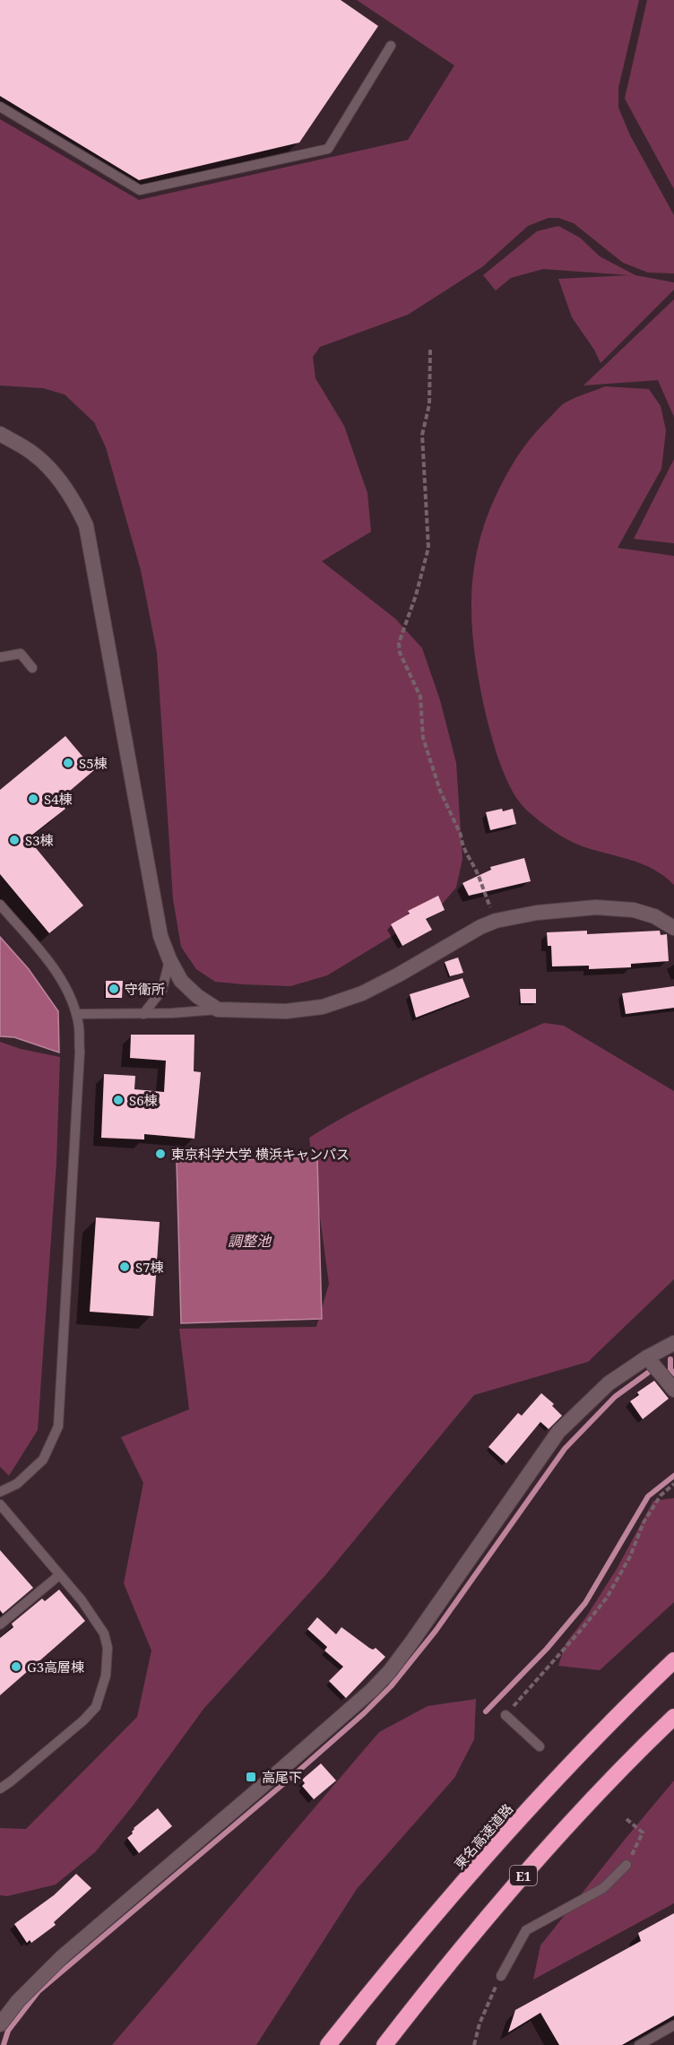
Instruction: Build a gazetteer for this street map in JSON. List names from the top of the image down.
{
  "streets": {
    "highway": ["東名高速道路", "E1"]
  },
  "water": ["調整池"],
  "places": {
    "other": [
      "S5棟",
      "S4棟",
      "S3棟",
      "守衛所",
      "S6棟",
      "東京科学大学 横浜キャンパス",
      "S7棟",
      "G3高層棟"
    ],
    "transit": ["高尾下"]
  }
}
